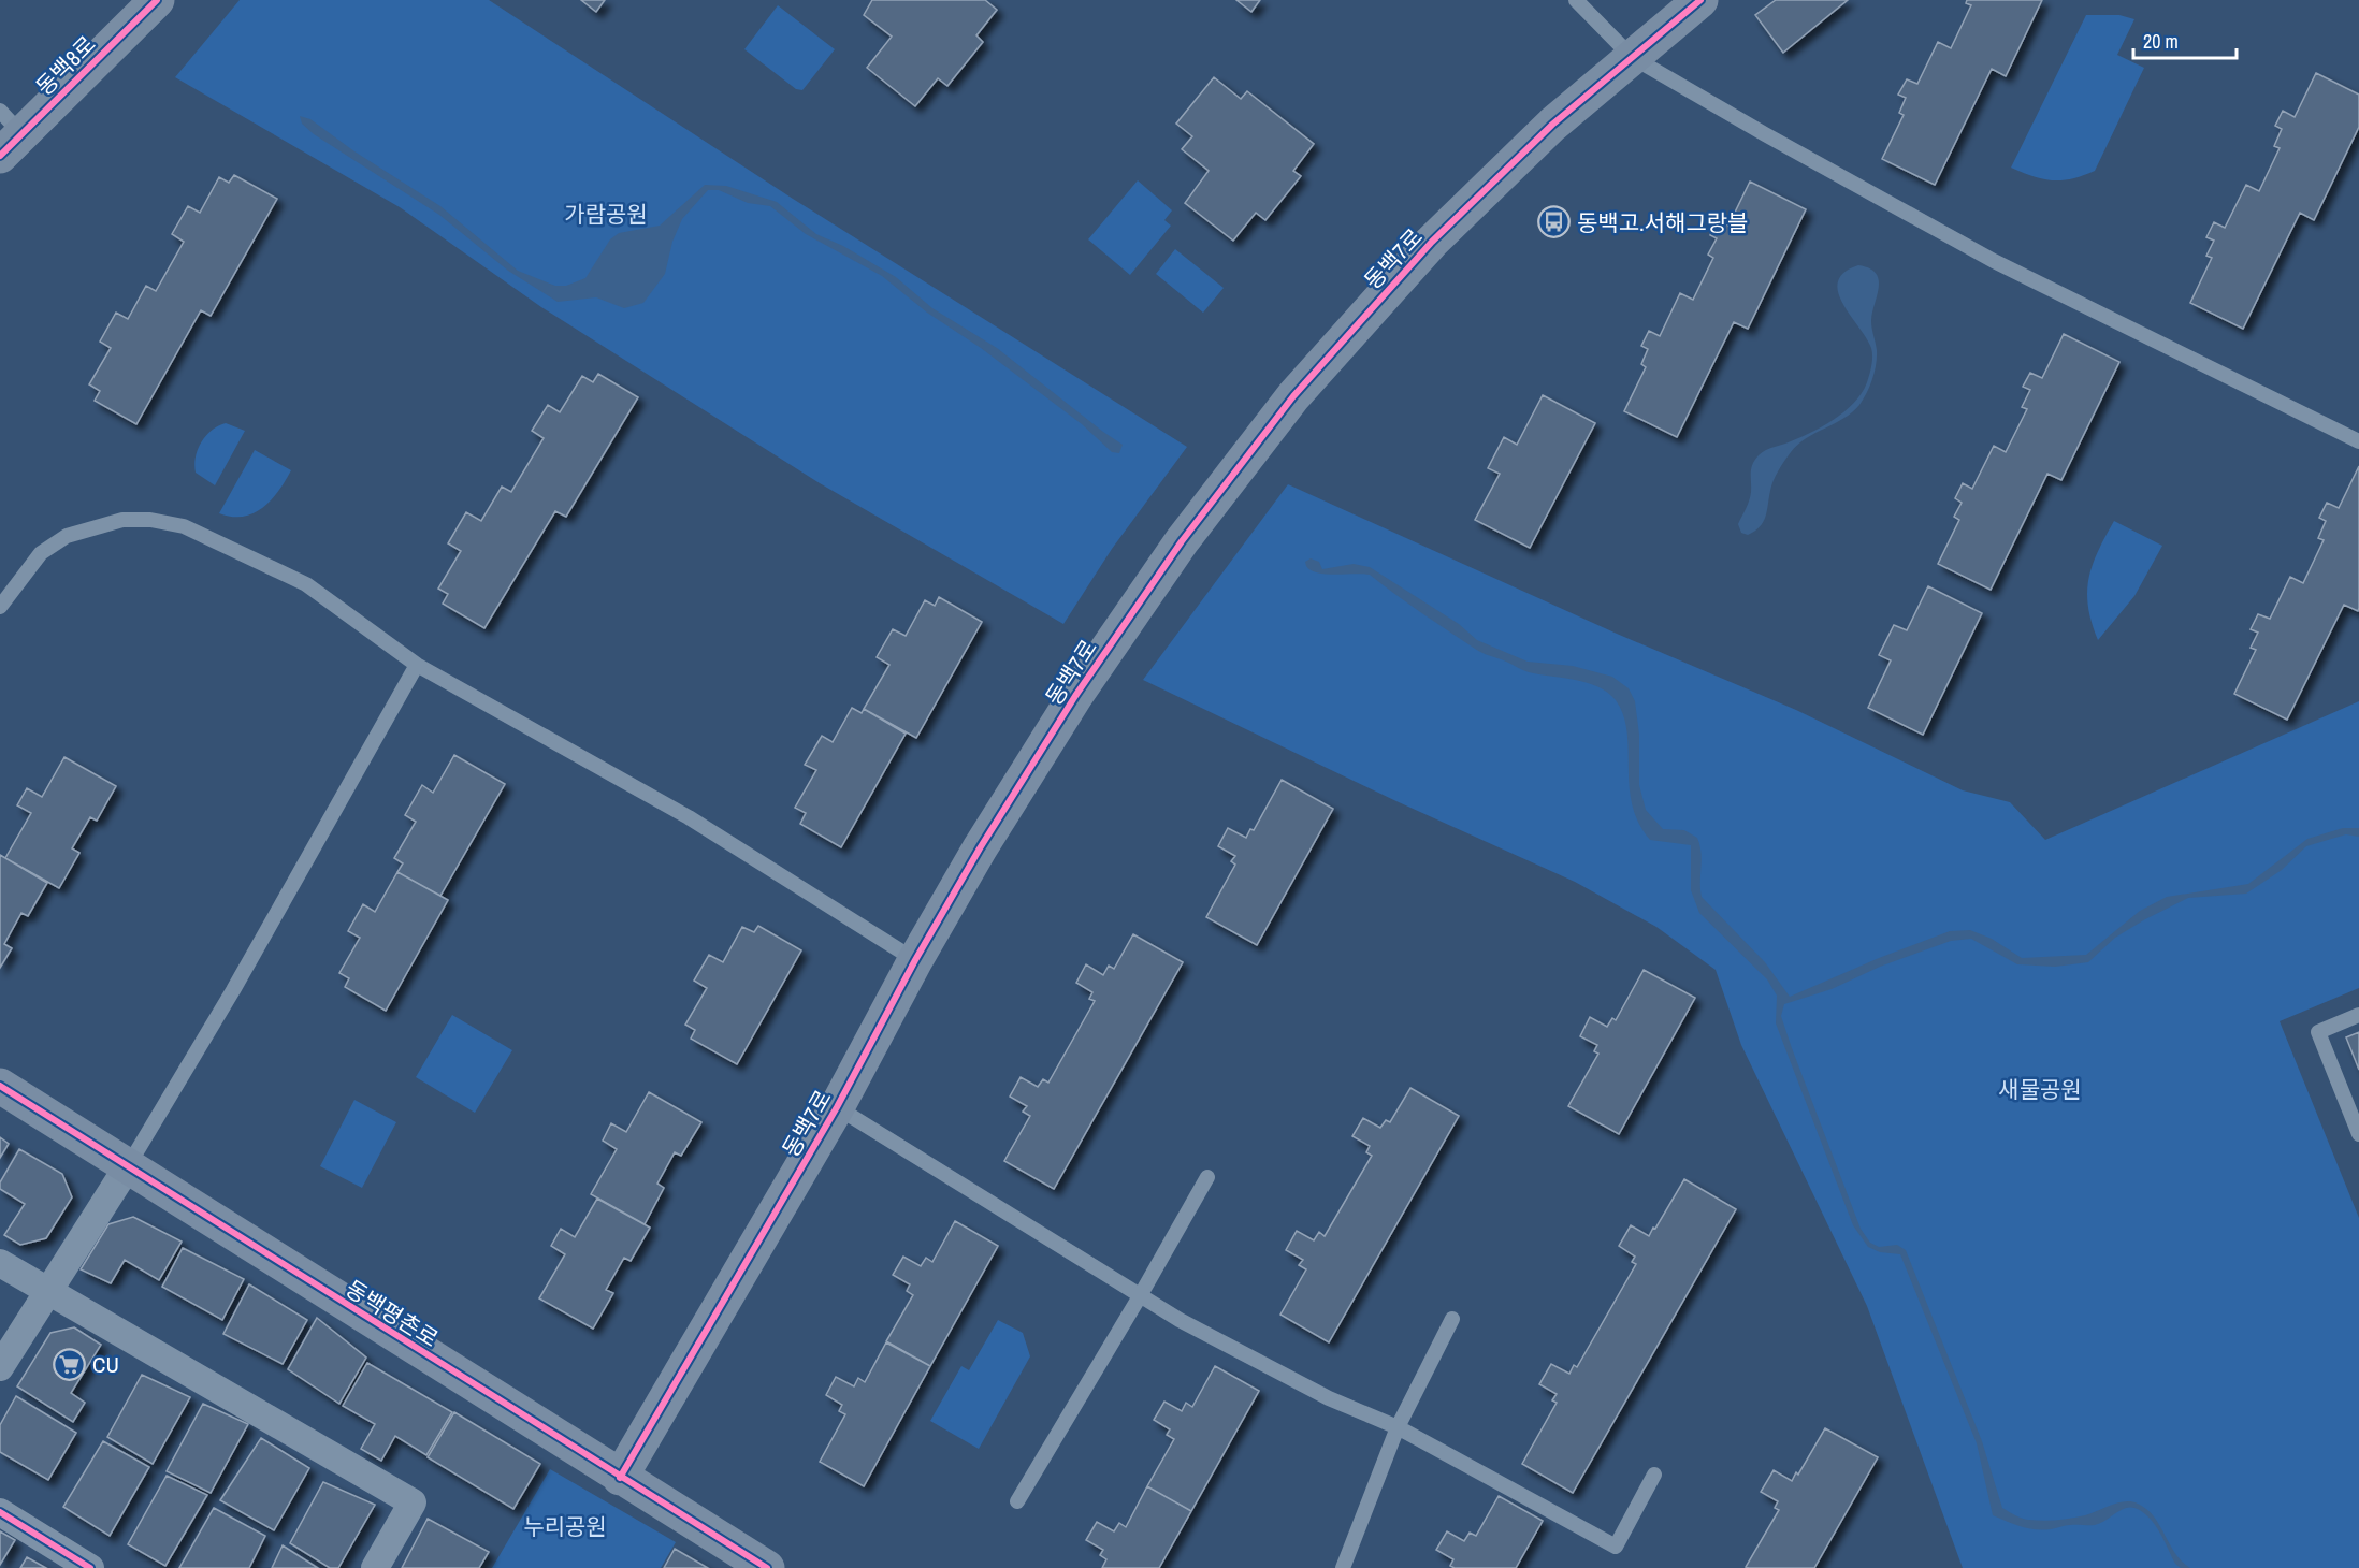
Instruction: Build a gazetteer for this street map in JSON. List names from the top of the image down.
{
  "streets": {
    "street": ["동백8로", "동백7로", "동백평촌로"]
  },
  "crossings": [
    ["동백7로", "동백평촌로"]
  ],
  "parks": ["가람공원", "새물공원", "누리공원"],
  "places": {
    "bus stop": ["동백고.서해그랑블"],
    "supermarket": ["CU"]
  },
  "scale_bar": "20 m"
}
